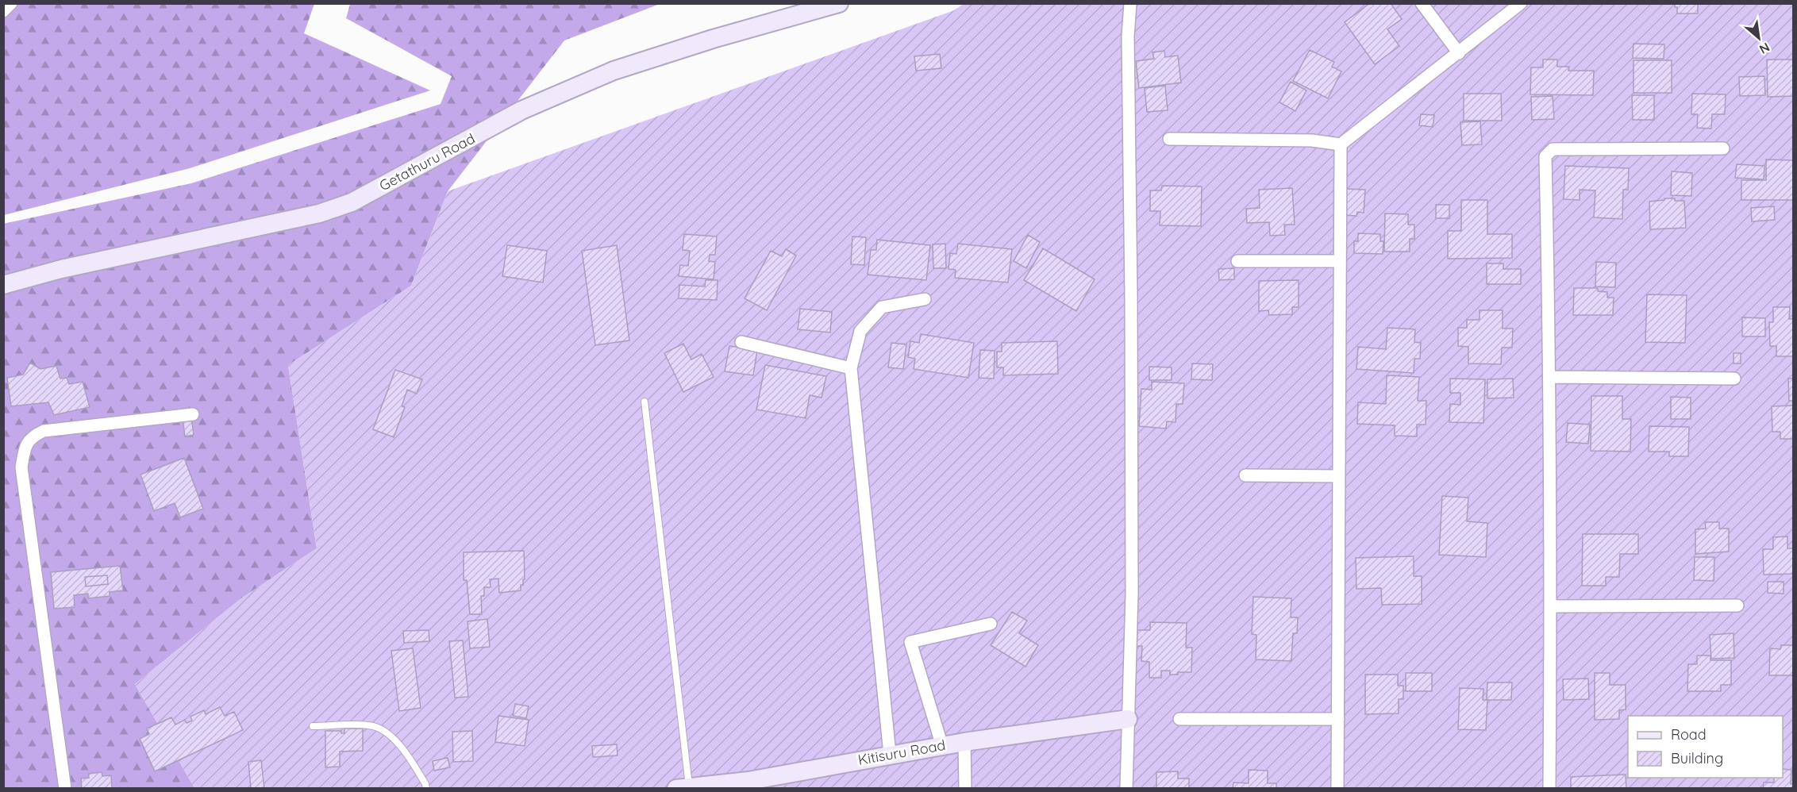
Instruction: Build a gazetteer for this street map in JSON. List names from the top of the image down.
{
  "streets": {
    "main road": ["Getathuru Road", "Kitisuru Road"]
  },
  "legend": ["Road", "Building"],
  "north": "bottom right"
}
